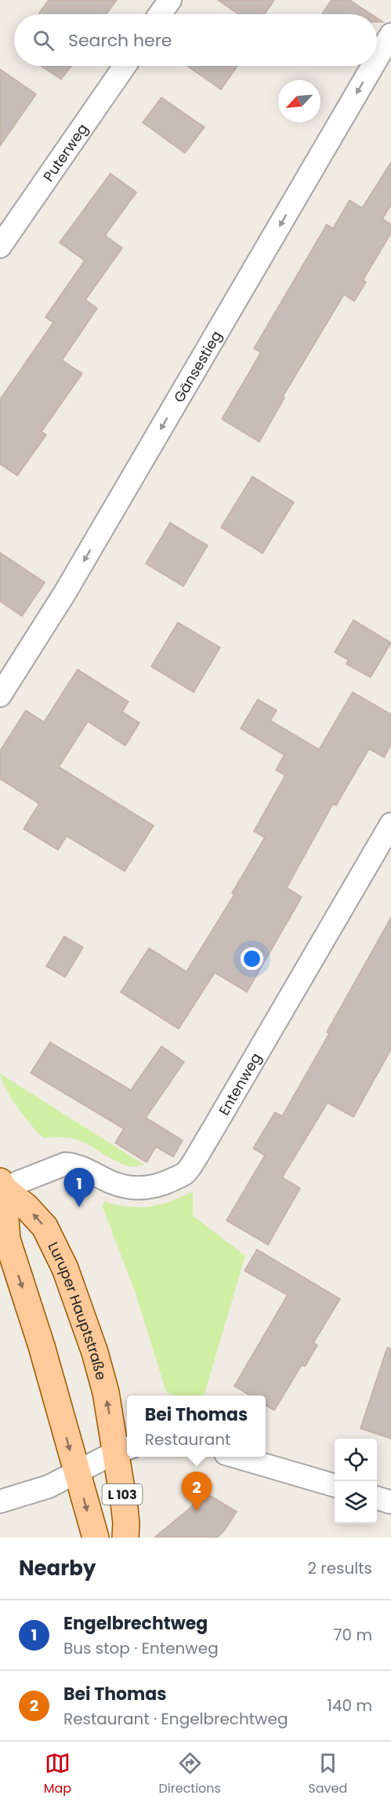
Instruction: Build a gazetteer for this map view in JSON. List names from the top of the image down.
{
  "streets": {
    "main road": ["Luruper Hauptstraße", "L 103"],
    "street": ["Puterweg", "Gänsestieg", "Entenweg"]
  },
  "crossings": [
    ["Entenweg", "Luruper Hauptstraße"],
    ["Luruper Hauptstraße", "L 103"]
  ],
  "one_way": ["Gänsestieg"],
  "north": "bottom left",
  "page": {
    "search": "Search here",
    "pins": ["1", "2"],
    "popup": ["Bei Thomas", "Restaurant"],
    "heading": ["Nearby", "2 results"],
    "list": [
      {
        "mark": "1",
        "name": "Engelbrechtweg",
        "note": "Bus stop · Entenweg",
        "value": "70 m"
      },
      {
        "mark": "2",
        "name": "Bei Thomas",
        "note": "Restaurant · Engelbrechtweg",
        "value": "140 m"
      }
    ],
    "nav": ["Map", "Directions", "Saved"]
  }
}
